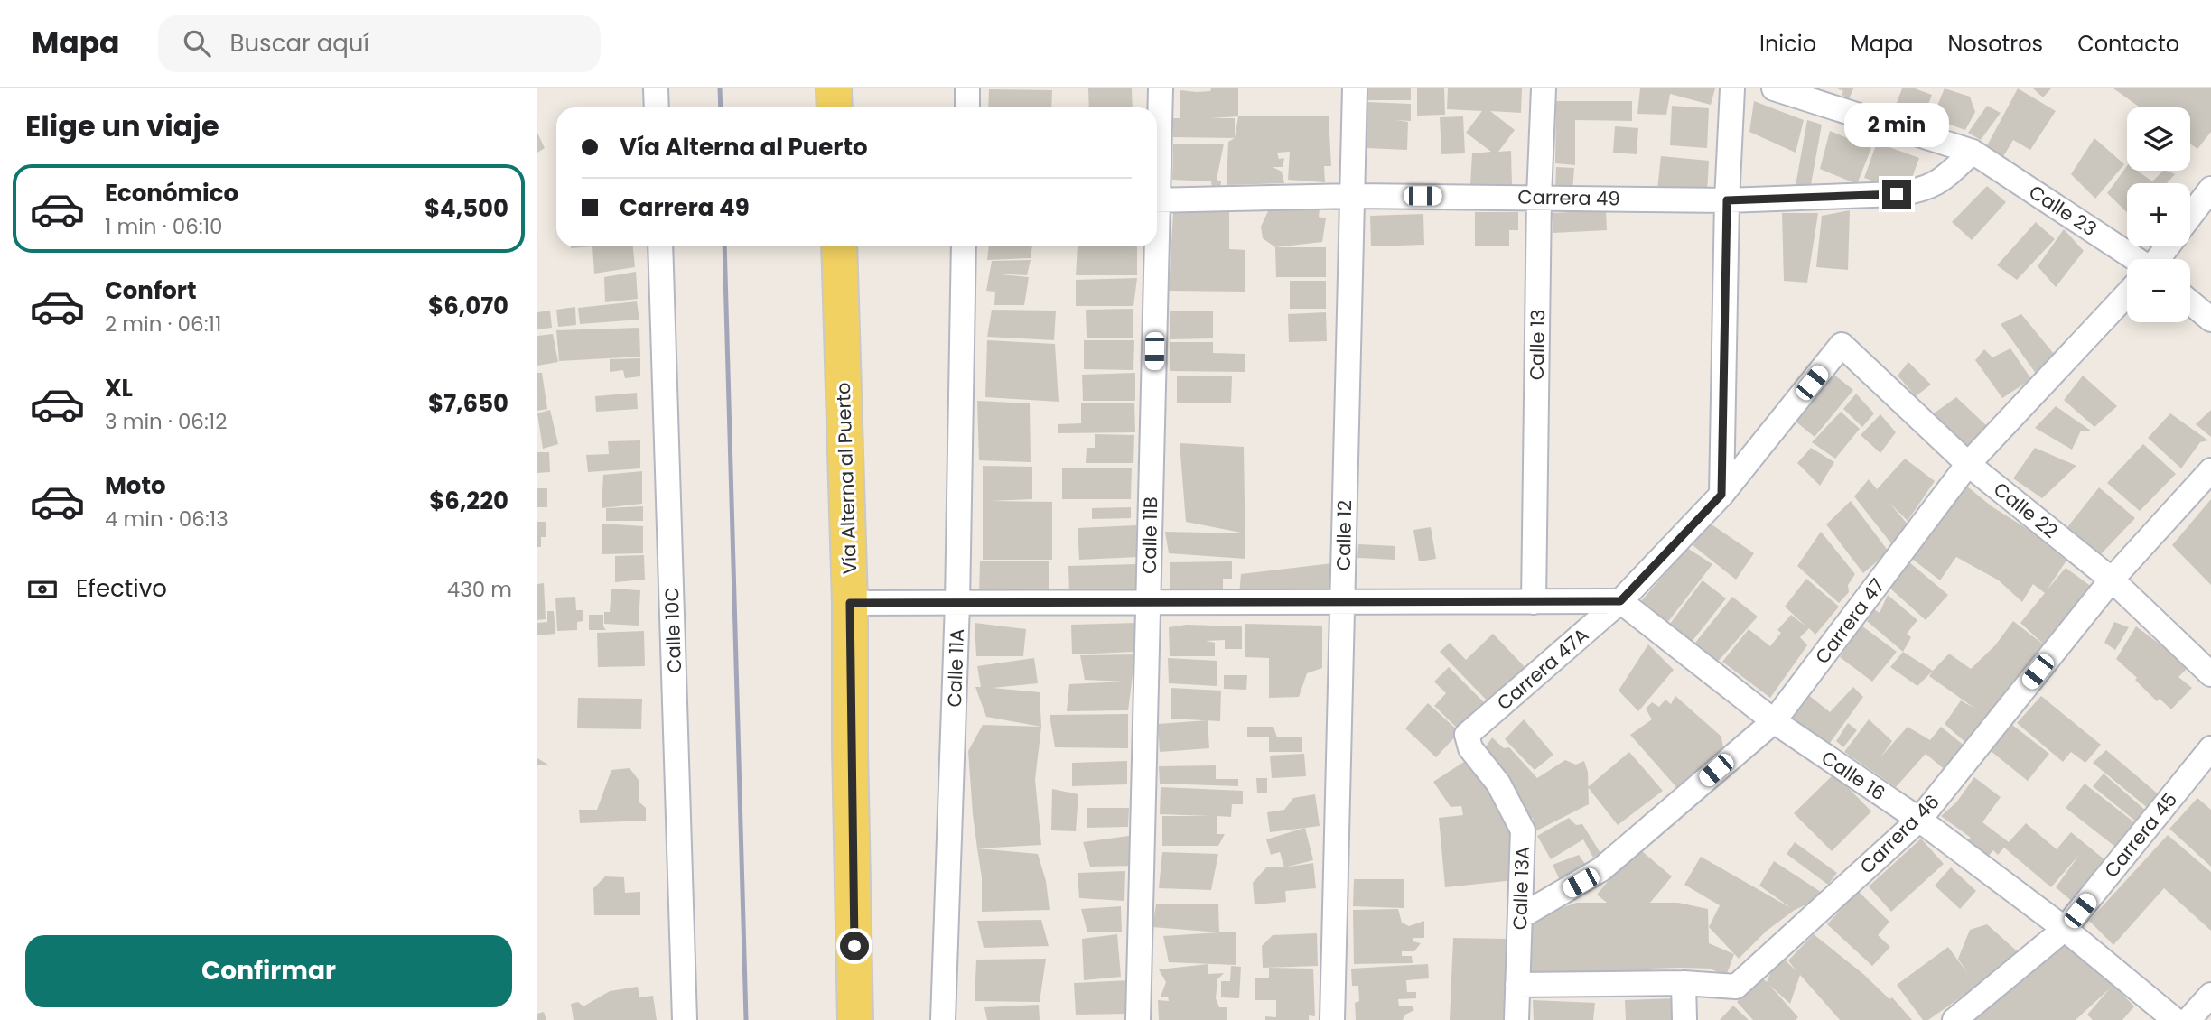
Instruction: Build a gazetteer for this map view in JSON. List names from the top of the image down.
{
  "streets": {
    "main road": ["Vía Alterna al Puerto"],
    "street": [
      "Carrera 49",
      "Calle 23",
      "Calle 13",
      "Calle 22",
      "Calle 11B",
      "Calle 12",
      "Carrera 47",
      "Calle 10C",
      "Calle 11A",
      "Carrera 47A",
      "Calle 16",
      "Carrera 46",
      "Carrera 45",
      "Calle 13A"
    ]
  },
  "crossings": [
    ["Carrera 49", "Calle 23"],
    ["Carrera 49", "Calle 13"],
    ["Carrera 49", "Calle 12"],
    ["Calle 22", "Carrera 47"],
    ["Calle 22", "Carrera 47A"],
    ["Calle 22", "Carrera 46"],
    ["Carrera 47", "Calle 16"],
    ["Carrera 47", "Calle 13A"],
    ["Carrera 47A", "Calle 16"],
    ["Carrera 47A", "Calle 13A"],
    ["Calle 16", "Carrera 46"],
    ["Calle 16", "Carrera 45"],
    ["Carrera 46", "Calle 13A"]
  ],
  "page": {
    "header": "Mapa",
    "search": "Buscar aquí",
    "nav": [
      "Inicio",
      "Mapa",
      "Nosotros",
      "Contacto"
    ],
    "heading": "Elige un viaje",
    "bubble": "2 min",
    "map_buttons": ["+", "−"],
    "banner": ["Vía Alterna al Puerto", "Carrera 49"],
    "list": [
      {
        "name": "Económico",
        "note": "1 min · 06:10",
        "value": "$4,500"
      },
      {
        "name": "Confort",
        "note": "2 min · 06:11",
        "value": "$6,070"
      },
      {
        "name": "XL",
        "note": "3 min · 06:12",
        "value": "$7,650"
      },
      {
        "name": "Moto",
        "note": "4 min · 06:13",
        "value": "$6,220"
      }
    ],
    "pay": ["Efectivo", "430 m"],
    "buttons": "Confirmar"
  }
}
